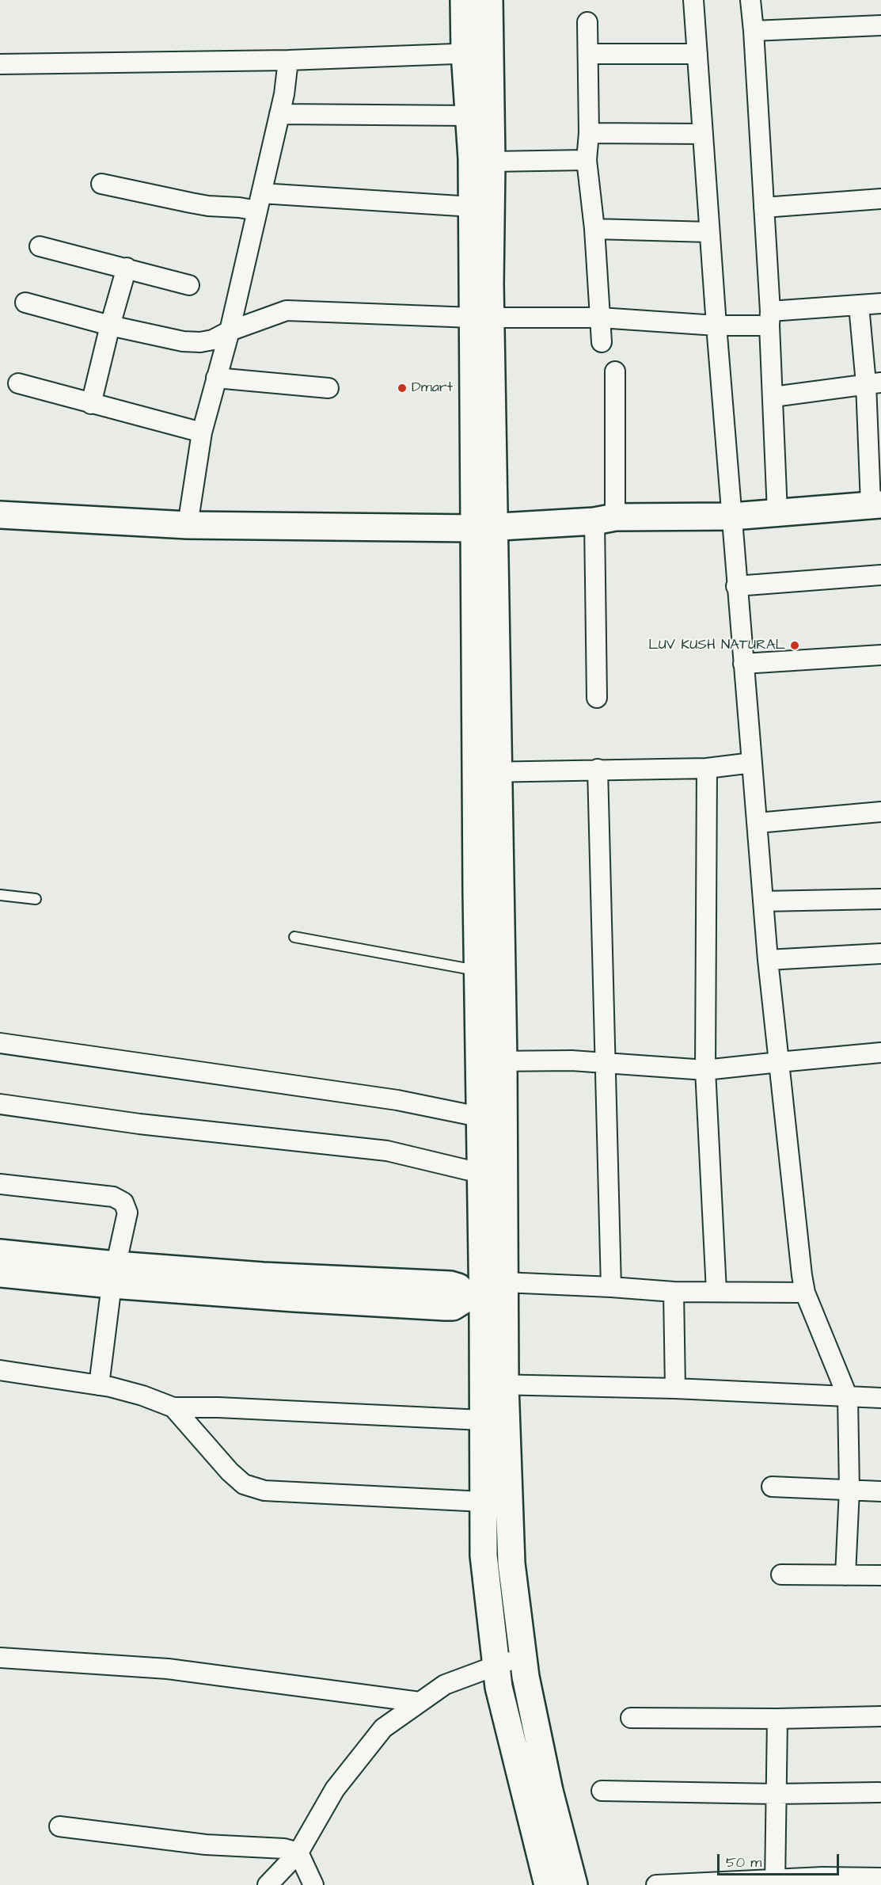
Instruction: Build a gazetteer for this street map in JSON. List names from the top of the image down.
{
  "places": ["Dmart", "LUV KUSH NATURAL"],
  "scale_bar": "50 m"
}
